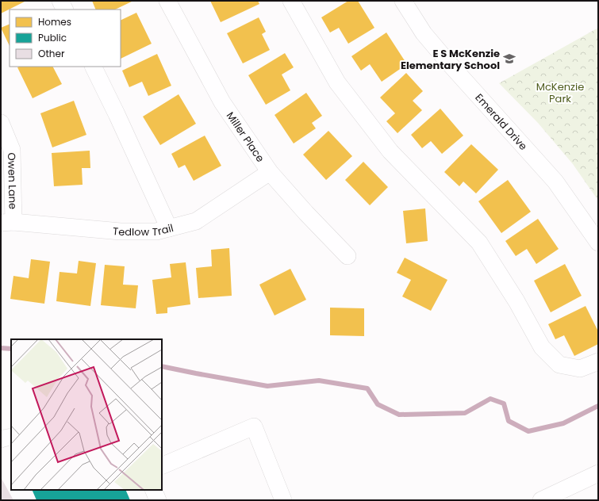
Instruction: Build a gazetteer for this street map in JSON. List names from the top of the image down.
{
  "streets": {
    "street": [
      "Emerald Drive",
      "Miller Place",
      "Owen Lane",
      "Tedlow Trail"
    ]
  },
  "crossings": [
    ["Miller Place", "Tedlow Trail"],
    ["Owen Lane", "Tedlow Trail"]
  ],
  "parks": ["McKenzie Park"],
  "places": {
    "school or university": ["E S McKenzie Elementary School"]
  },
  "legend": ["Homes", "Public", "Other"]
}
